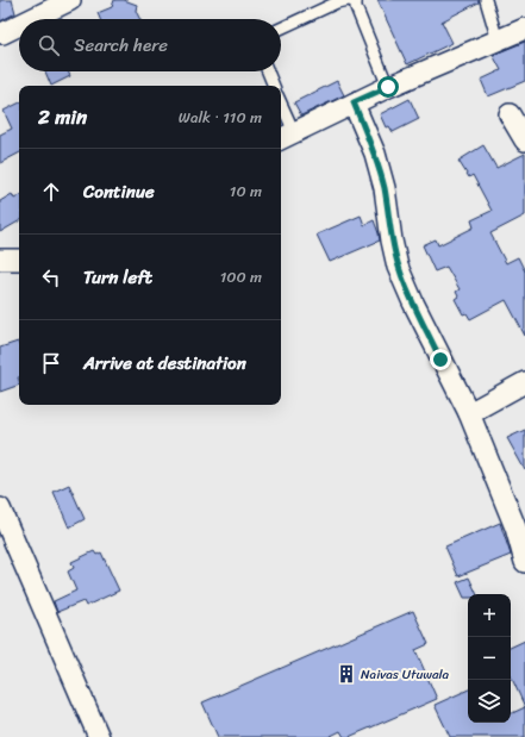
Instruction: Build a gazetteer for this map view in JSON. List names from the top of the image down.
{
  "places": {
    "building": ["Naivas Utuwala"]
  },
  "page": {
    "search": "Search here",
    "heading": ["2 min", "Walk · 110 m"],
    "list": [
      ["Continue", "10 m"],
      ["Turn left", "100 m"],
      "Arrive at destination"
    ],
    "map_buttons": ["+", "−"]
  }
}
